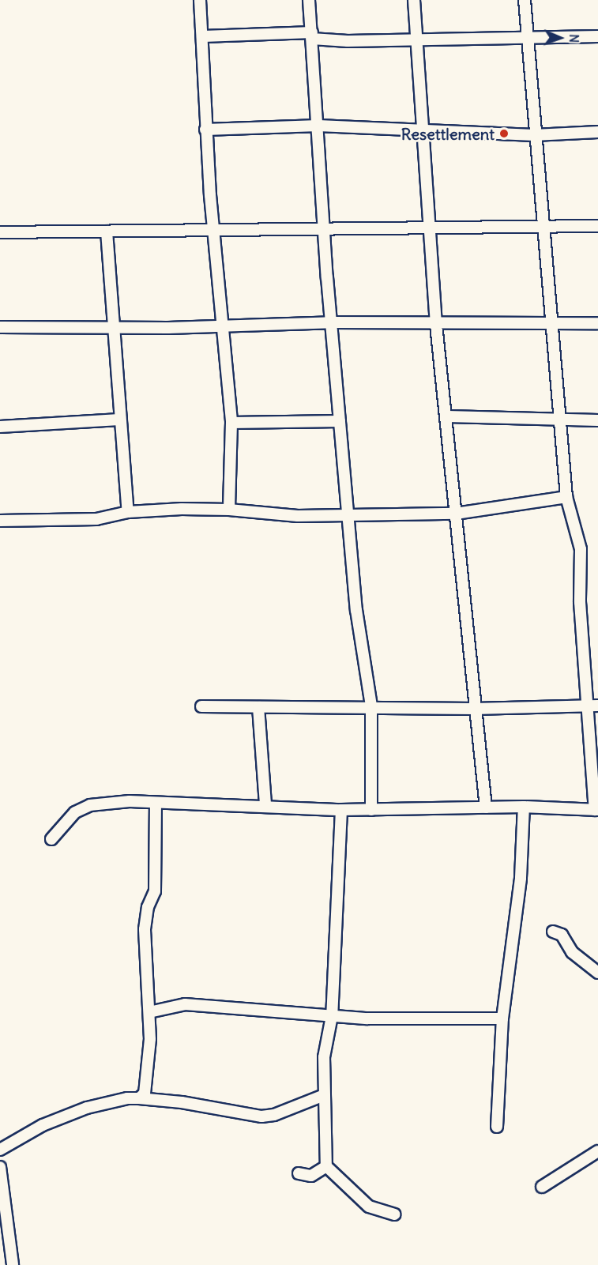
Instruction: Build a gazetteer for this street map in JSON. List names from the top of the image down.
{
  "places": ["Resettlement"],
  "north": "right"
}
